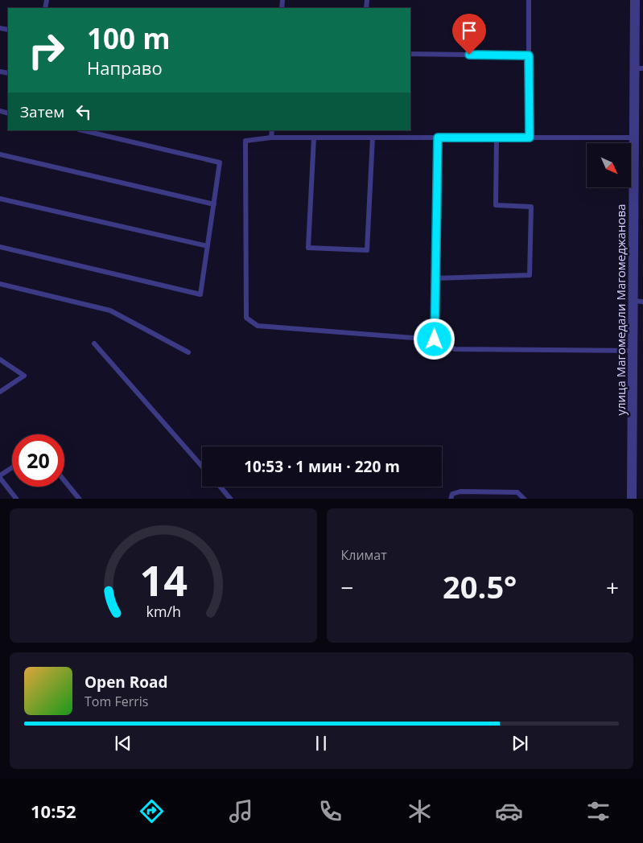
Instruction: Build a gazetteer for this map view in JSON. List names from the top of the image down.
{
  "streets": {
    "street": ["улица Магомедали Магомеджановa"]
  },
  "north": "bottom right",
  "page": {
    "turn": ["100 m", "Направо"],
    "then": "Затем",
    "limit": "20",
    "trip": "10:53 · 1 мин · 220 m",
    "tile": "Климат",
    "heat": ["−", "20.5°", "+"],
    "song": ["Open Road", "Tom Ferris"],
    "tabs": "10:52",
    "gauge": ["14", "km/h"]
  }
}
